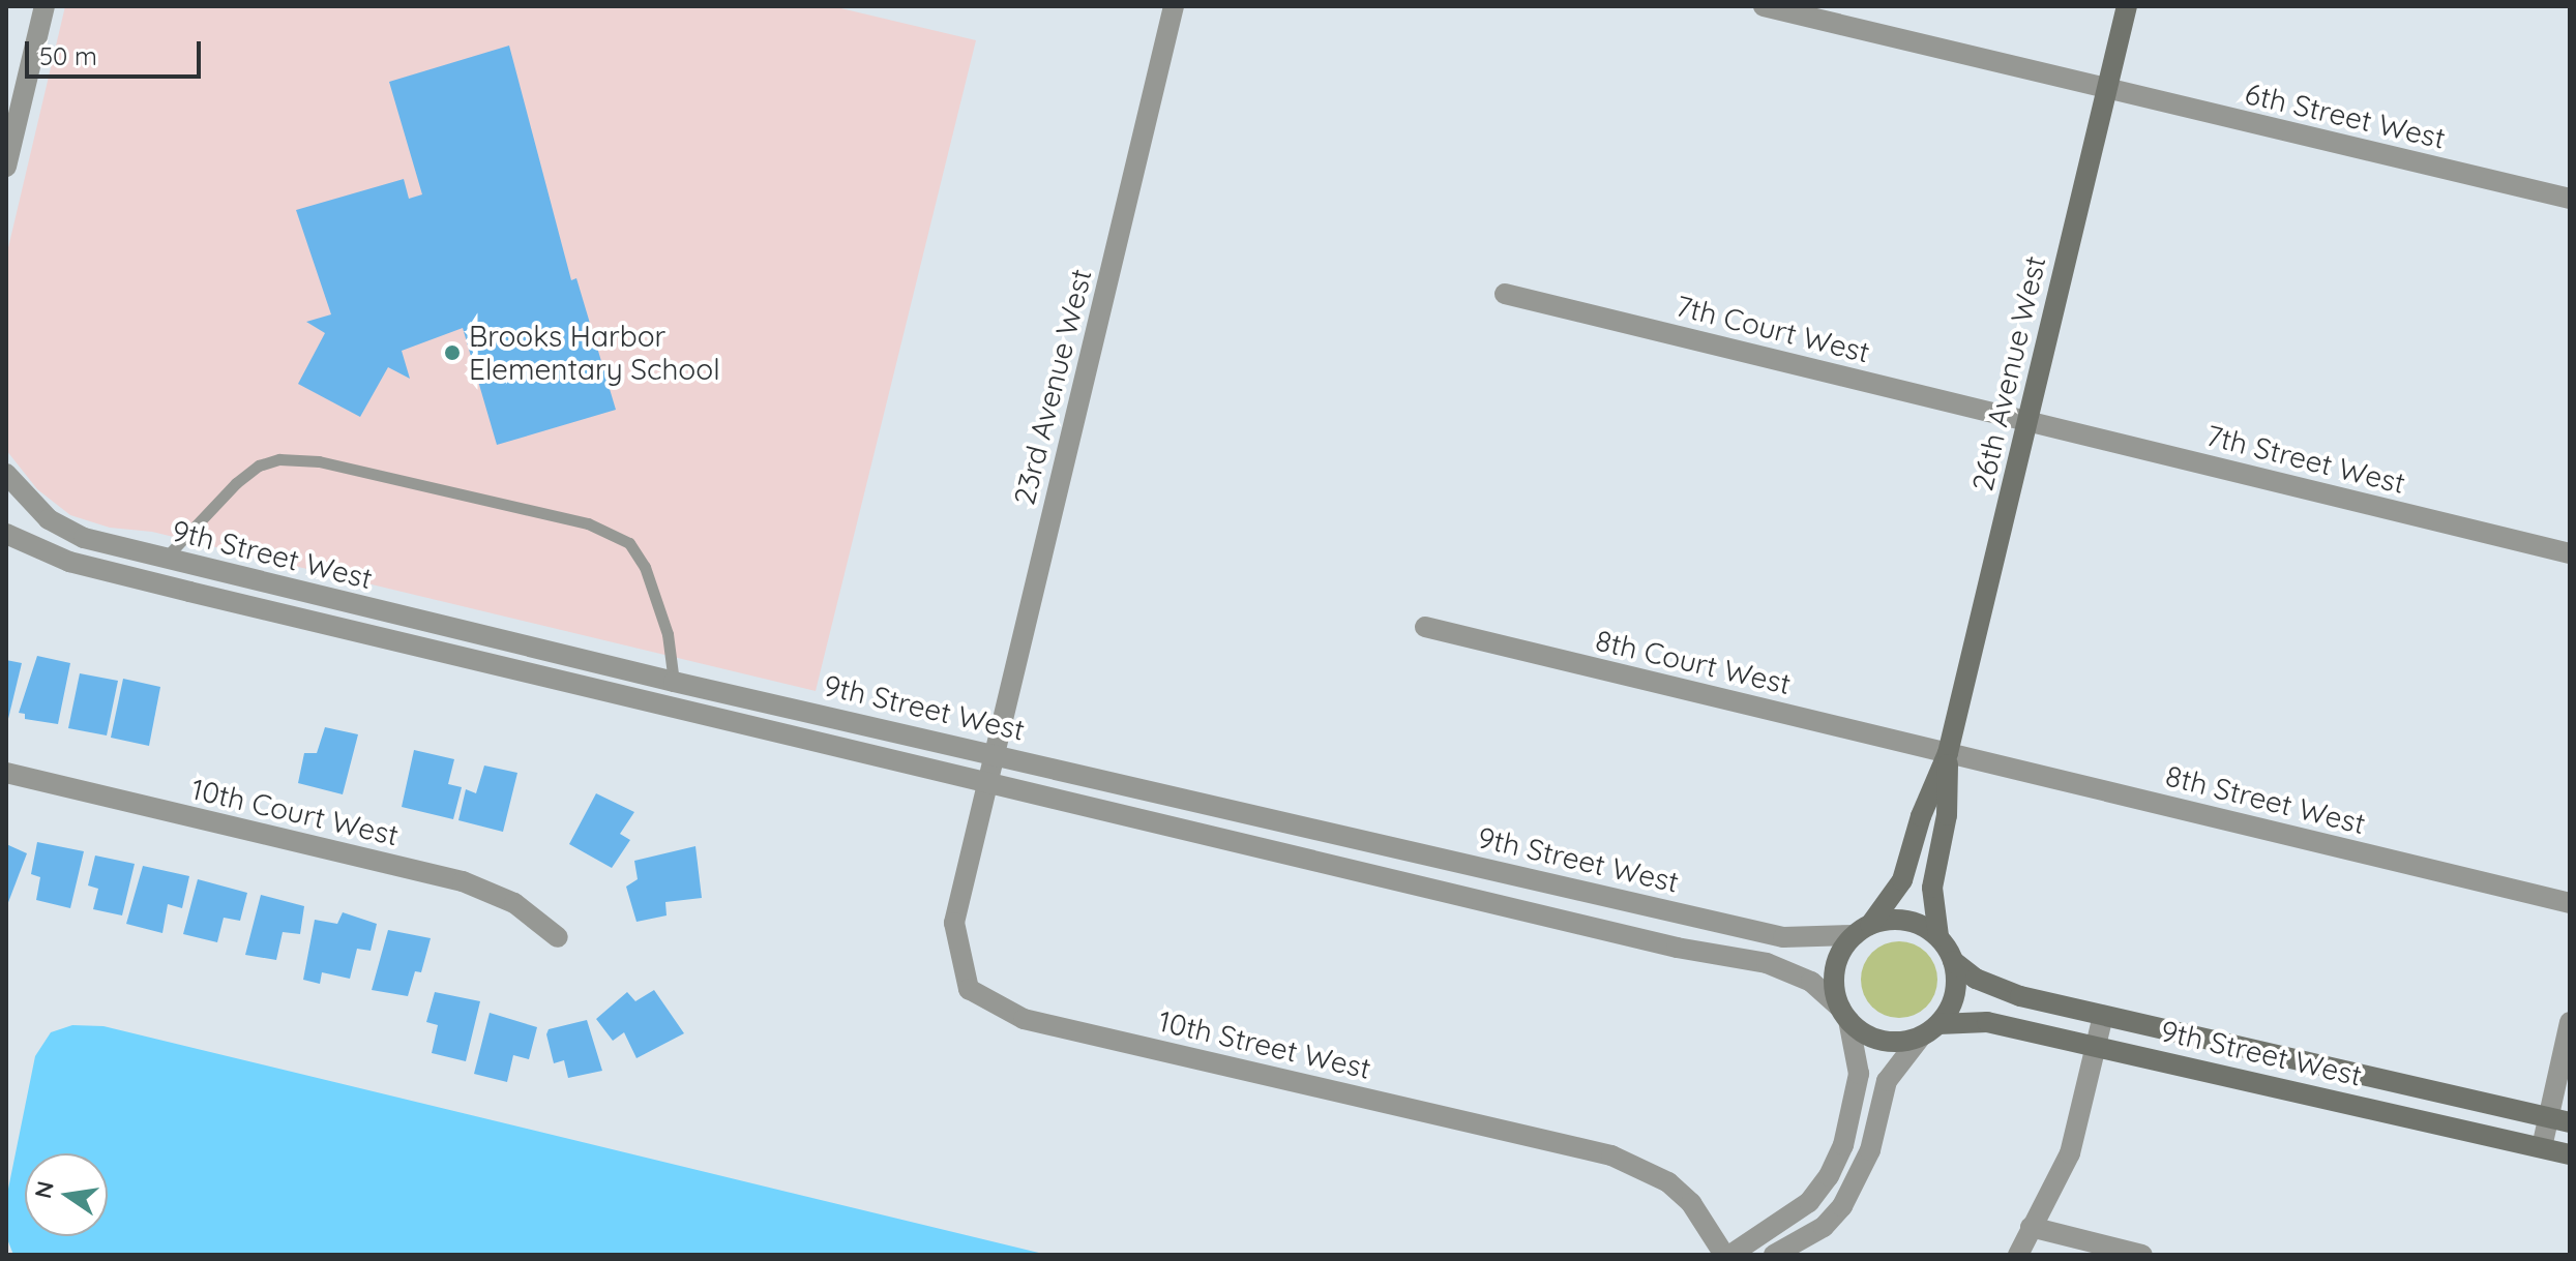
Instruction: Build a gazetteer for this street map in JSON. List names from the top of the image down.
{
  "streets": {
    "street": [
      "6th Street West",
      "7th Court West",
      "26th Avenue West",
      "23rd Avenue West",
      "7th Street West",
      "9th Street West",
      "8th Court West",
      "8th Street West",
      "10th Court West",
      "10th Street West"
    ]
  },
  "crossings": [
    ["6th Street West", "26th Avenue West"],
    ["7th Court West", "26th Avenue West"],
    ["7th Court West", "7th Street West"],
    ["26th Avenue West", "7th Street West"],
    ["26th Avenue West", "9th Street West"],
    ["26th Avenue West", "8th Court West"],
    ["26th Avenue West", "8th Street West"],
    ["23rd Avenue West", "9th Street West"],
    ["23rd Avenue West", "10th Street West"],
    ["9th Street West", "10th Street West"],
    ["8th Court West", "8th Street West"]
  ],
  "places": ["Brooks Harbor Elementary School"],
  "scale_bar": "50 m",
  "north": "left"
}
